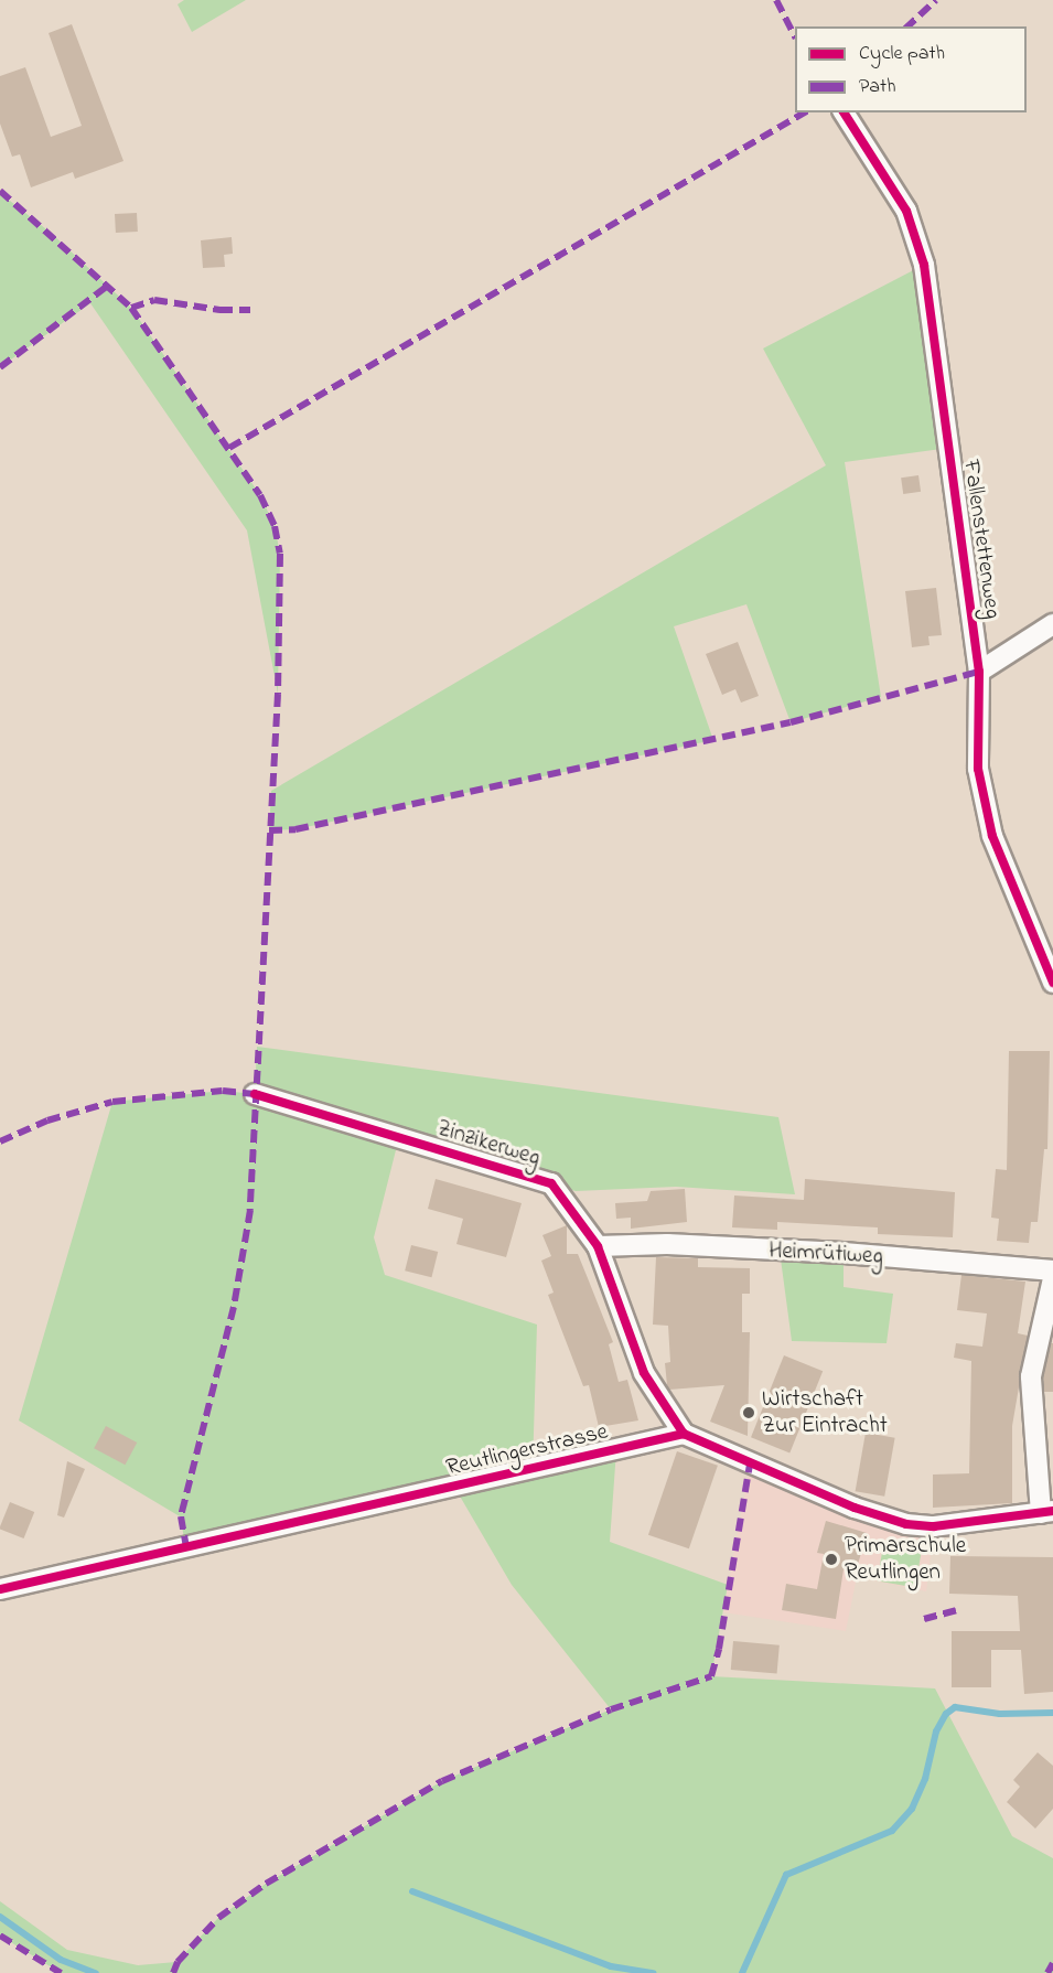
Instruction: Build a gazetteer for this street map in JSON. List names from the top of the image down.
{
  "streets": {
    "street": [
      "Fallenstettenweg",
      "Zinzikerweg",
      "Heimrütiweg",
      "Reutlingerstrasse"
    ]
  },
  "crossings": [
    ["Zinzikerweg", "Heimrütiweg"],
    ["Zinzikerweg", "Reutlingerstrasse"]
  ],
  "places": ["Wirtschaft Zur Eintracht", "Primarschule Reutlingen"],
  "legend": ["Cycle path", "Path"]
}
